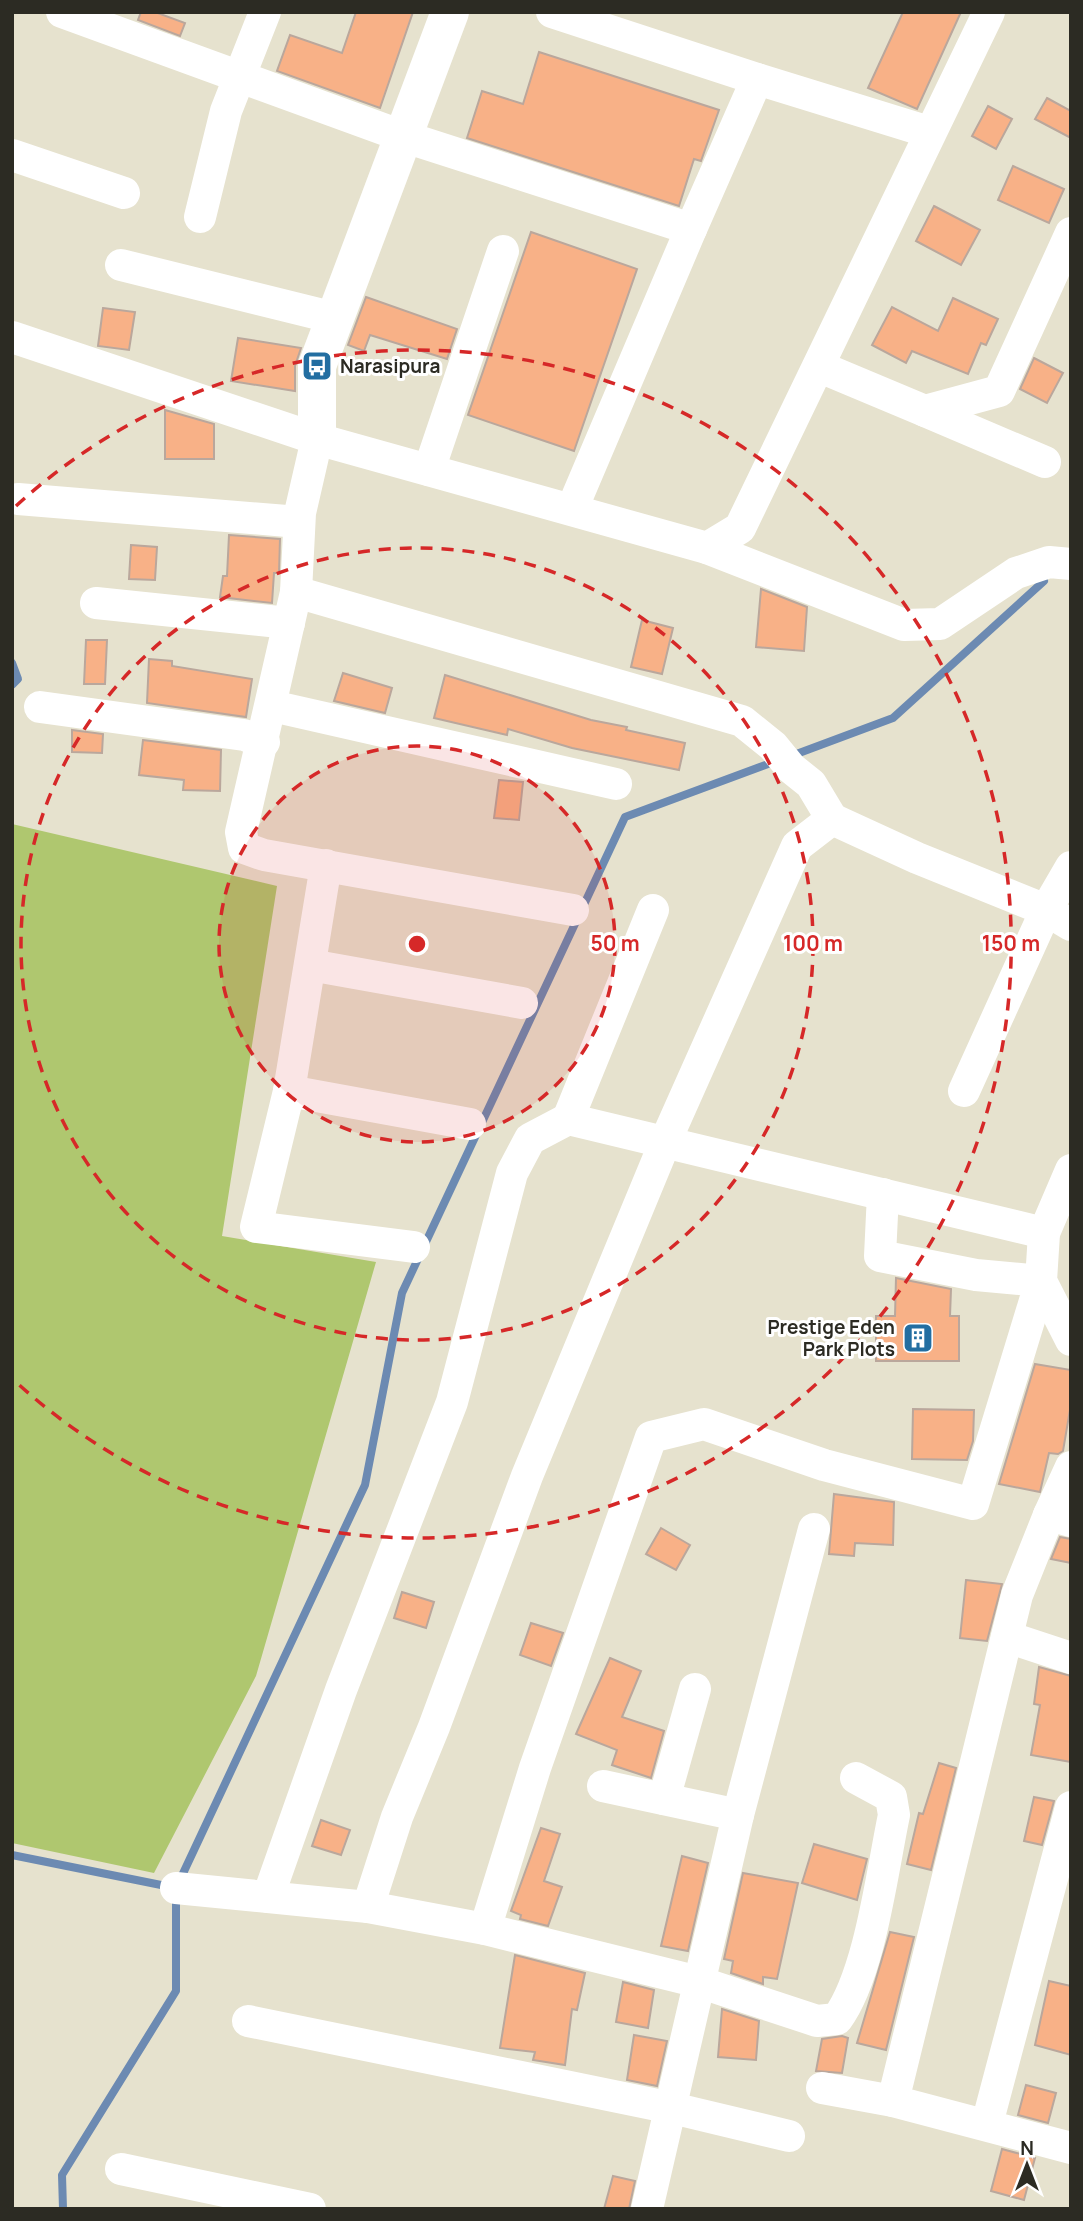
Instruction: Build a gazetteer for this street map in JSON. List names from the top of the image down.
{
  "places": {
    "bus stop": ["Narasipura"],
    "building": ["Prestige Eden Park Plots"]
  },
  "north": "top",
  "rings": ["50 m", "100 m", "150 m"]
}
